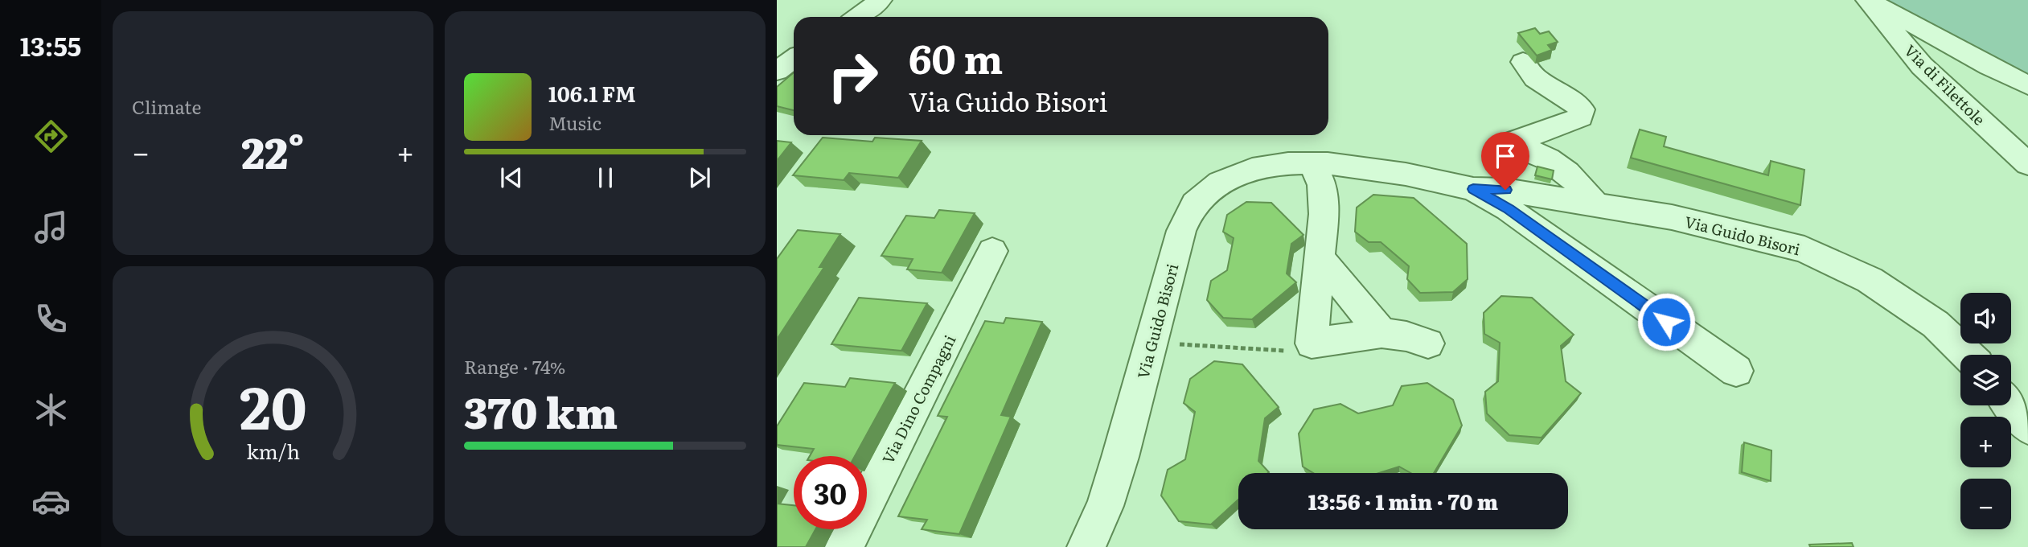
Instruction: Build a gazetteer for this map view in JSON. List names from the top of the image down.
{
  "streets": {
    "street": ["Via di Filettole", "Via Guido Bisori", "Via Dino Compagni"]
  },
  "page": {
    "tabs": "13:55",
    "tile": [
      "Climate",
      ["Range · 74%", "370 km"]
    ],
    "turn": ["60 m", "Via Guido Bisori"],
    "song": ["106.1 FM", "Music"],
    "heat": ["−", "22°", "+"],
    "map_buttons": ["+", "−"],
    "limit": "30",
    "trip": "13:56 · 1 min · 70 m",
    "gauge": ["20", "km/h"]
  }
}
